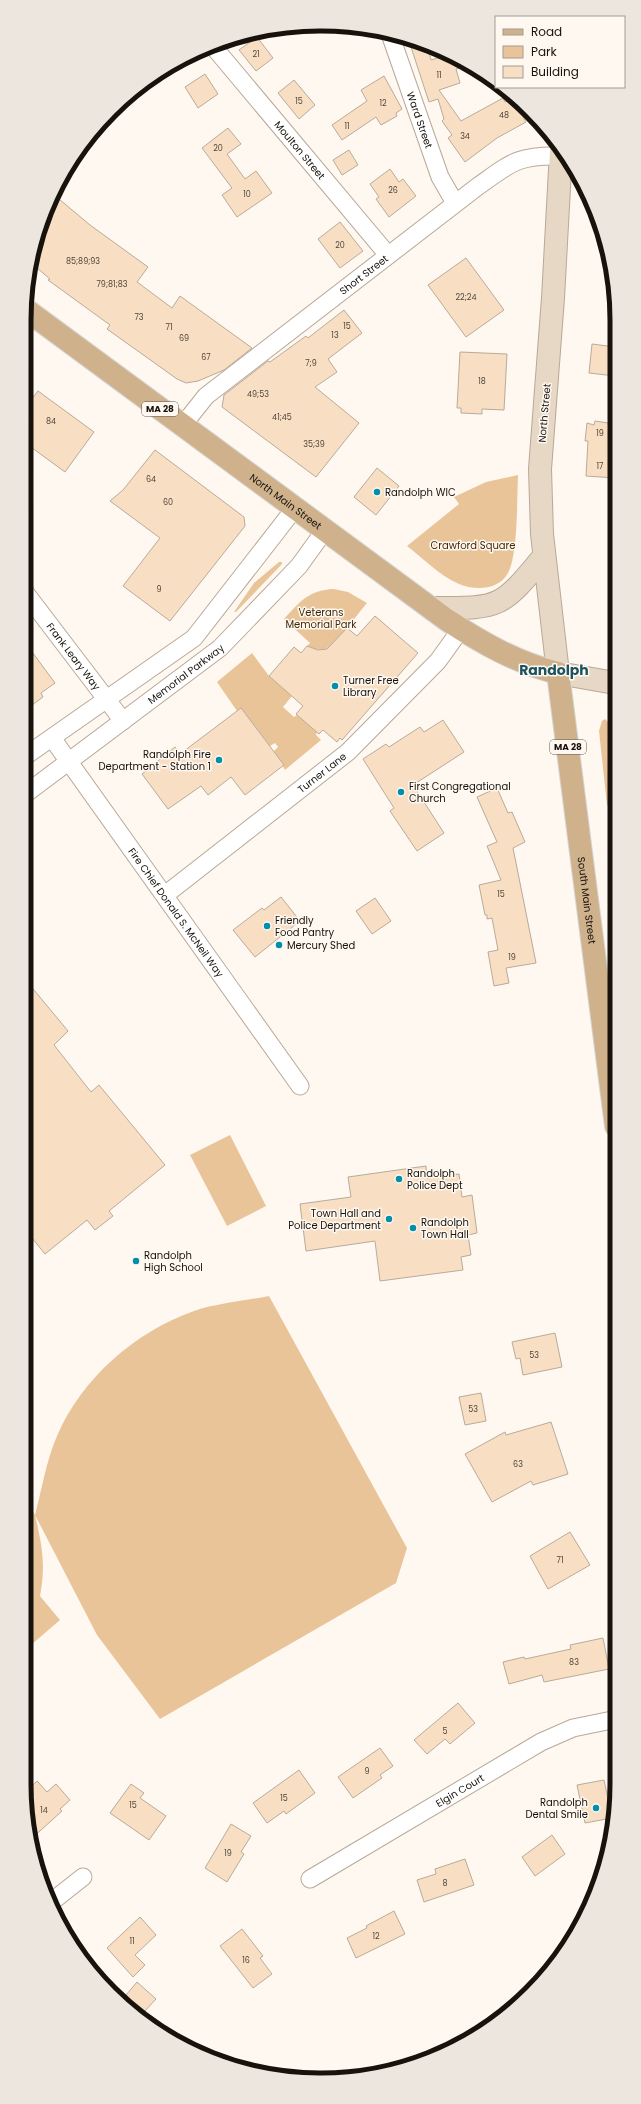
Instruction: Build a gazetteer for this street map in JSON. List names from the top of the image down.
{
  "streets": {
    "main road": [
      "MA 28",
      "North Street",
      "North Main Street",
      "South Main Street"
    ],
    "street": [
      "Ward Street",
      "Moulton Street",
      "Short Street",
      "Frank Leary Way",
      "Memorial Parkway",
      "Turner Lane",
      "Fire Chief Donald S. McNeil Way",
      "Elgin Court"
    ]
  },
  "crossings": [
    ["Ward Street", "Short Street"],
    ["Moulton Street", "Short Street"],
    ["Short Street", "North Main Street"],
    ["North Street", "North Main Street"],
    ["North Street", "South Main Street"],
    ["North Main Street", "Memorial Parkway"],
    ["North Main Street", "Turner Lane"],
    ["North Main Street", "South Main Street"],
    ["Frank Leary Way", "Memorial Parkway"],
    ["Memorial Parkway", "Fire Chief Donald S. McNeil Way"],
    ["Turner Lane", "Fire Chief Donald S. McNeil Way"]
  ],
  "districts": ["Randolph"],
  "parks": ["Crawford Square", "Veterans Memorial Park"],
  "places": [
    "Randolph WIC",
    "Turner Free Library",
    "Randolph Fire Department - Station 1",
    "First Congregational Church",
    "Friendly Food Pantry",
    "Mercury Shed",
    "Randolph Police Dept",
    "Town Hall and Police Department",
    "Randolph Town Hall",
    "Randolph High School",
    "Randolph Dental Smile"
  ],
  "house_numbers": [
    "21",
    "11",
    "15",
    "12",
    "48",
    "11",
    "34",
    "20",
    "26",
    "10",
    "20",
    "85;89;93",
    "79;81;83",
    "22;24",
    "73",
    "15",
    "71",
    "13",
    "69",
    "67",
    "7;9",
    "18",
    "49;53",
    "41;45",
    "84",
    "19",
    "35;39",
    "17",
    "64",
    "60",
    "9",
    "15",
    "19",
    "53",
    "53",
    "63",
    "71",
    "83",
    "5",
    "9",
    "15",
    "15",
    "14",
    "19",
    "8",
    "12",
    "11",
    "16"
  ],
  "legend": ["Road", "Park", "Building"]
}
